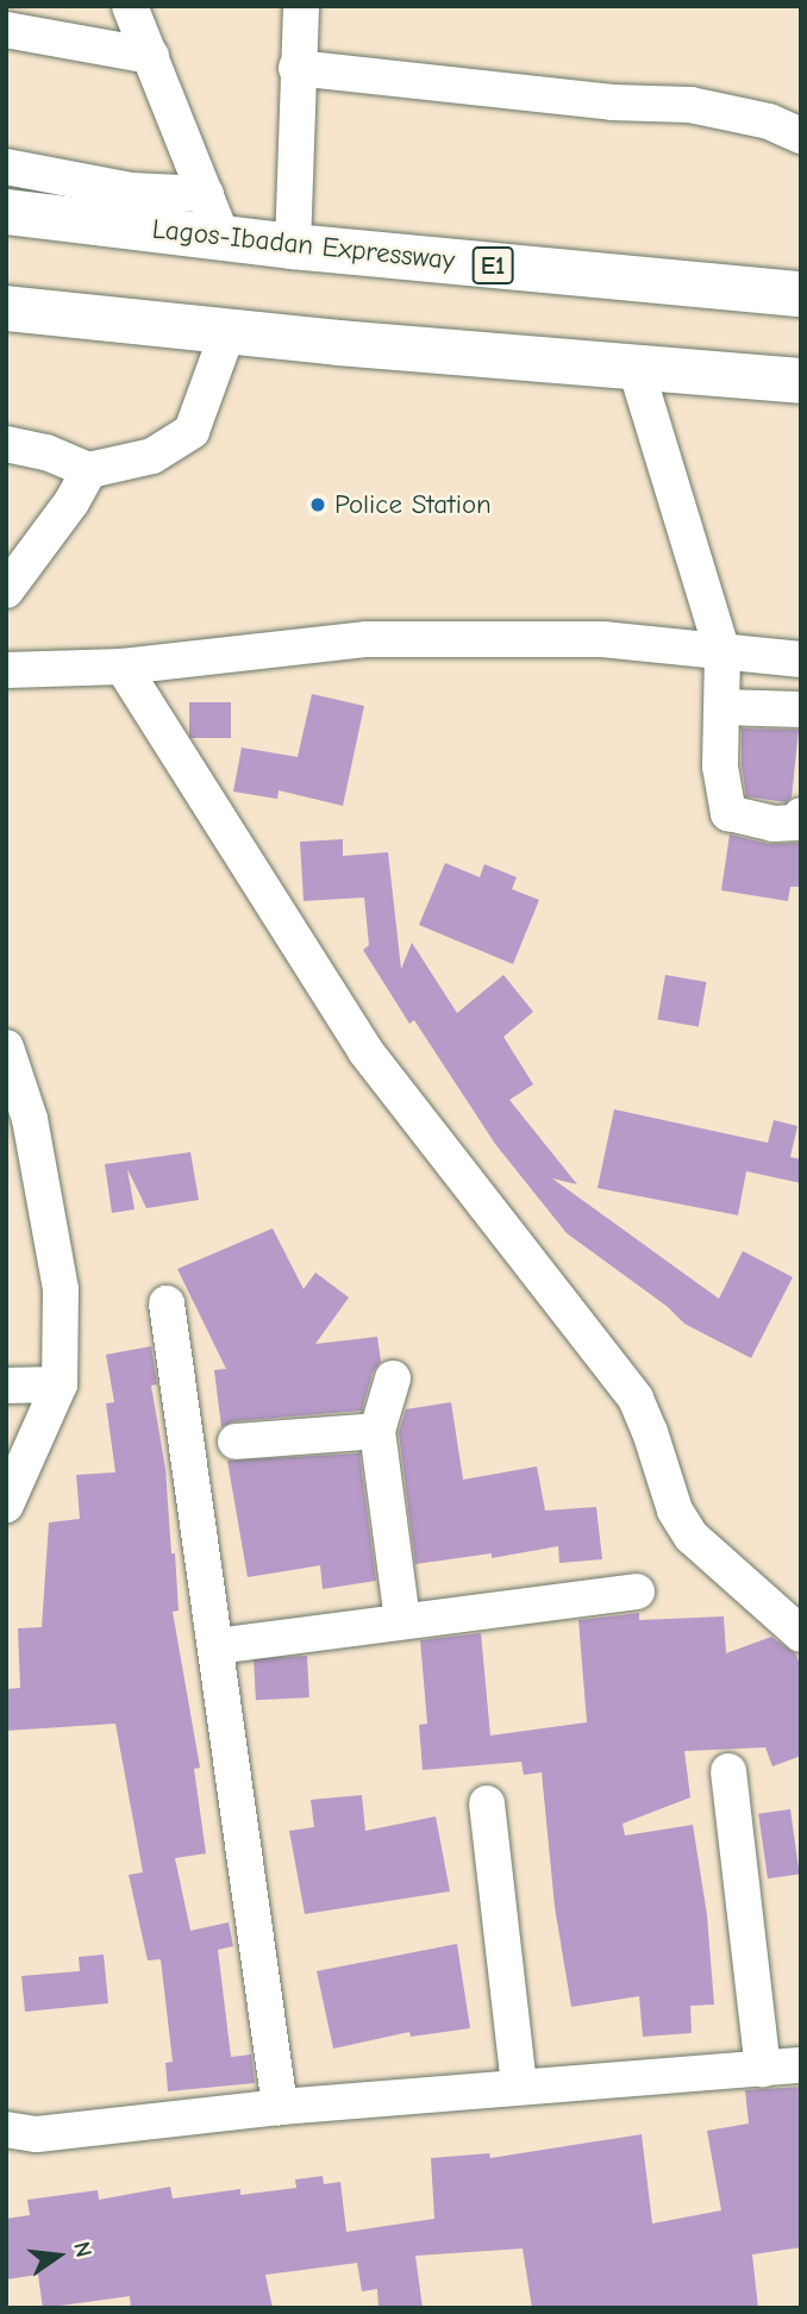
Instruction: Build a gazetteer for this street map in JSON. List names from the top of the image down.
{
  "streets": {
    "highway": ["Lagos-Ibadan Expressway", "E1"]
  },
  "places": ["Police Station"],
  "north": "right"
}
